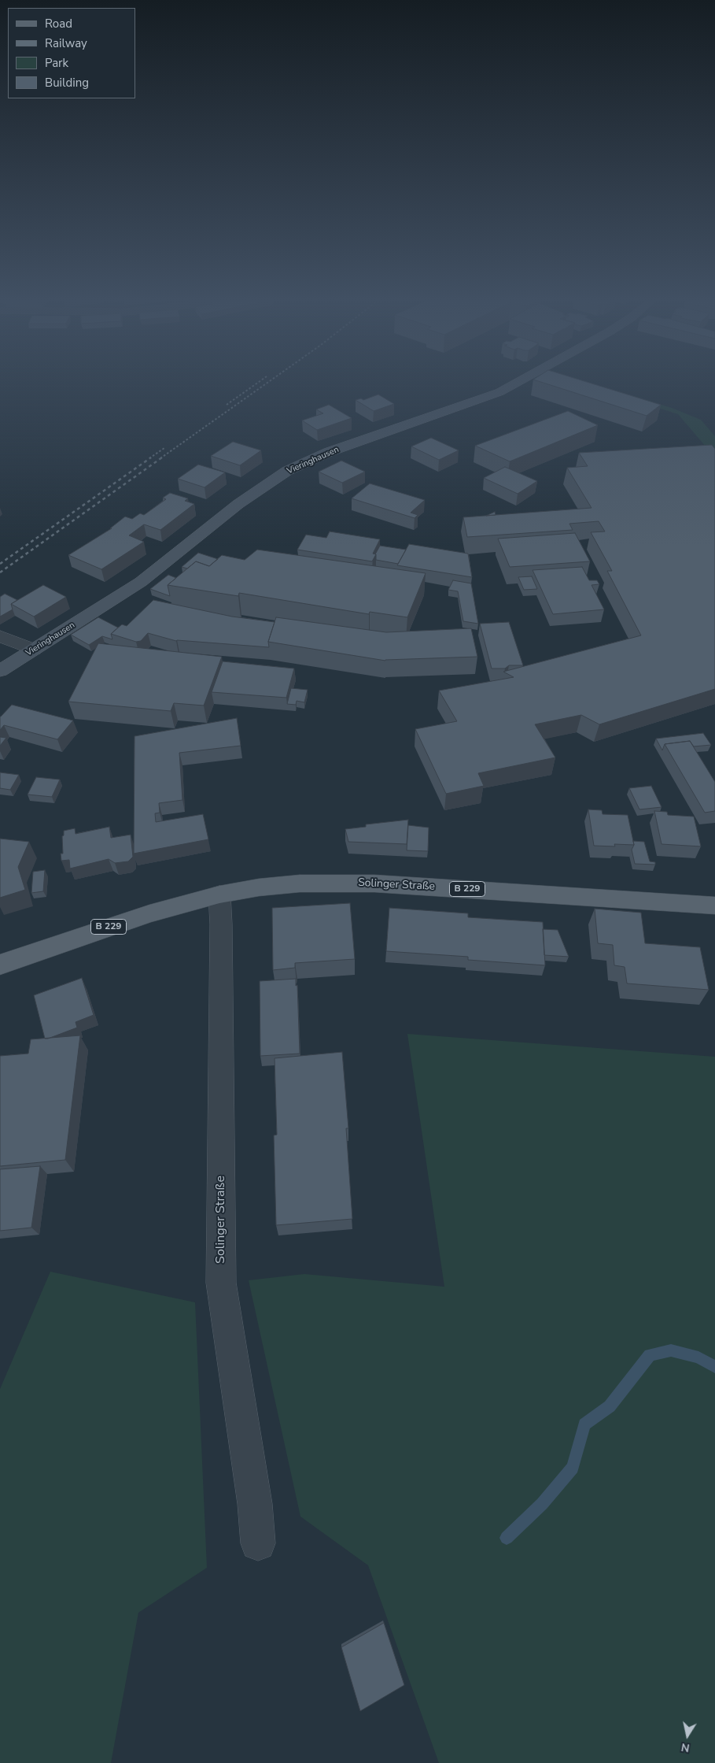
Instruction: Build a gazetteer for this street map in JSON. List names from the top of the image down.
{
  "streets": {
    "main road": ["Vieringhausen", "Solinger Straße", "B 229"]
  },
  "legend": [
    "Road",
    "Railway",
    "Park",
    "Building"
  ],
  "north": "bottom"
}
